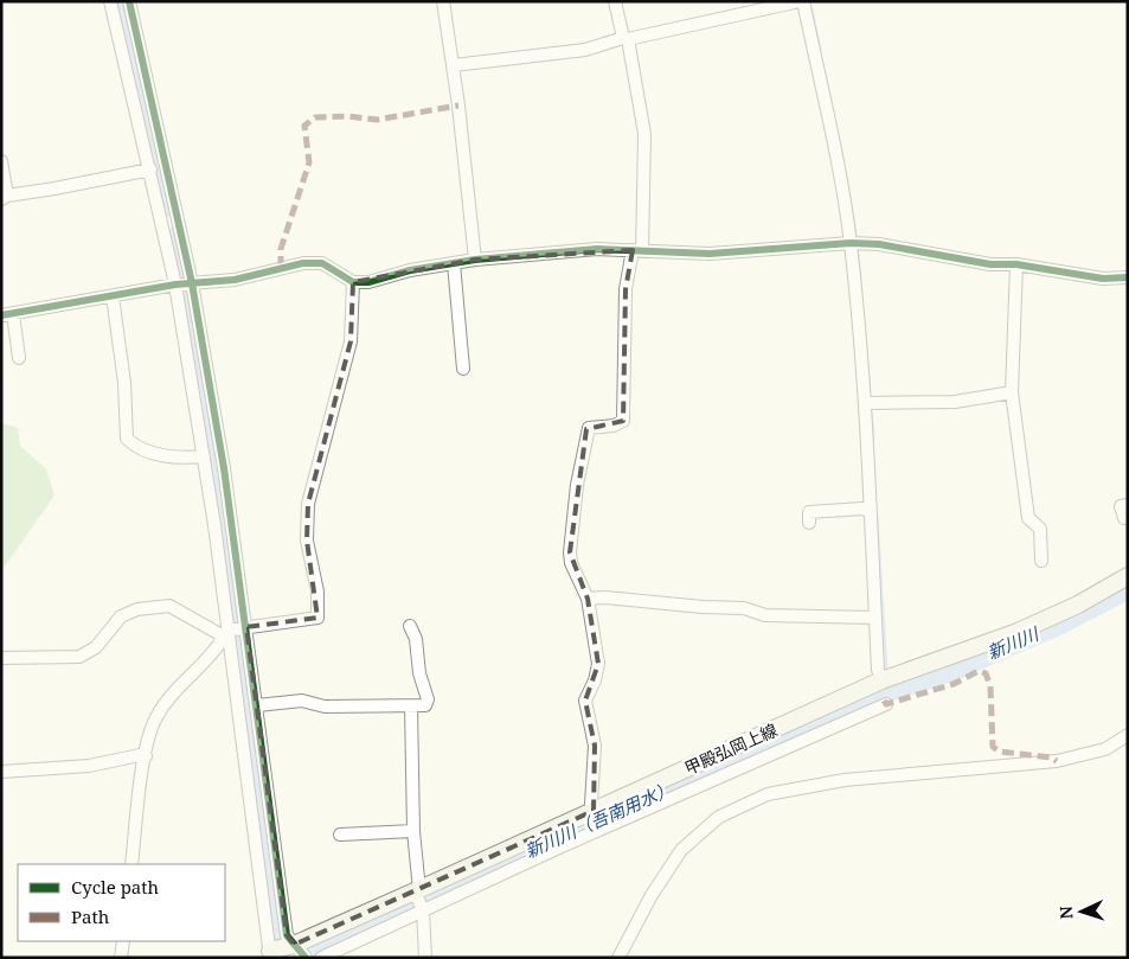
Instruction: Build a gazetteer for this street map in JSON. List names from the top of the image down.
{
  "streets": {
    "main road": ["甲殿弘岡上線"]
  },
  "water": ["新川川", "新川川（吾南用水）"],
  "legend": ["Cycle path", "Path"],
  "north": "left"
}
